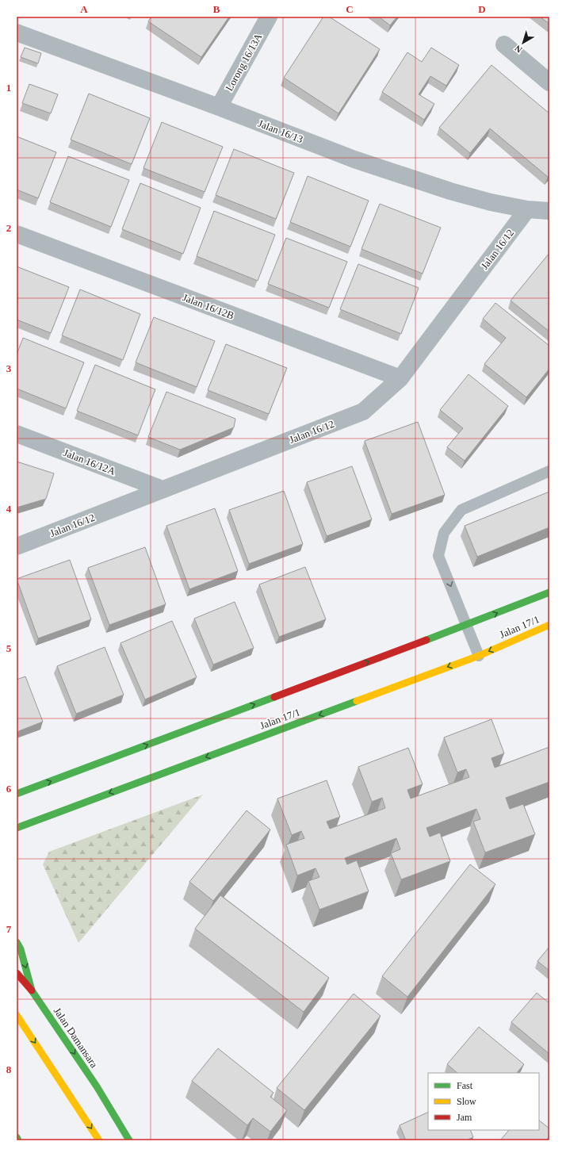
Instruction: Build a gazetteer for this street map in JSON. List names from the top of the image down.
{
  "streets": {
    "main road": ["Jalan 17/1", "Jalan Damansara"],
    "street": [
      "Lorong 16/13A",
      "Jalan 16/13",
      "Jalan 16/12",
      "Jalan 16/12B",
      "Jalan 16/12A"
    ]
  },
  "crossings": [
    ["Lorong 16/13A", "Jalan 16/13"],
    ["Jalan 16/13", "Jalan 16/12"],
    ["Jalan 16/12", "Jalan 16/12B"],
    ["Jalan 16/12", "Jalan 16/12A"]
  ],
  "legend": ["Fast", "Slow", "Jam"],
  "north": "bottom left",
  "grid": {
    "columns": [
      "A",
      "B",
      "C",
      "D"
    ],
    "rows": [
      "1",
      "2",
      "3",
      "4",
      "5",
      "6",
      "7",
      "8"
    ]
  }
}
